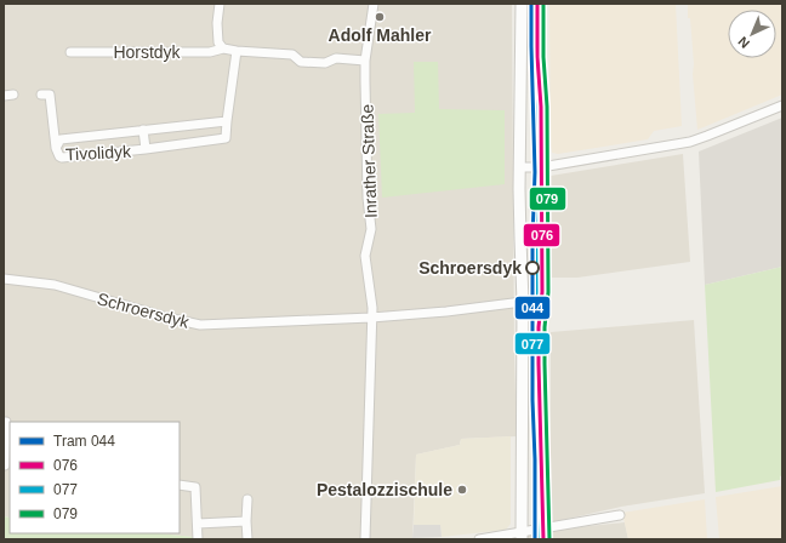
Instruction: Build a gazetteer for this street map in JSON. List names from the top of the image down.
{
  "streets": {
    "street": [
      "Horstdyk",
      "Tivolidyk",
      "Inrather Straße",
      "Schroersdyk"
    ]
  },
  "crossings": [
    ["Horstdyk", "Tivolidyk"],
    ["Horstdyk", "Inrather Straße"],
    ["Inrather Straße", "Schroersdyk"]
  ],
  "places": ["Adolf Mahler", "Schroersdyk", "Pestalozzischule"],
  "lines": [
    "tram line 044",
    "transit line 076",
    "transit line 077",
    "transit line 079"
  ],
  "legend": [
    "Tram 044",
    "076",
    "077",
    "079"
  ],
  "north": "bottom left"
}
